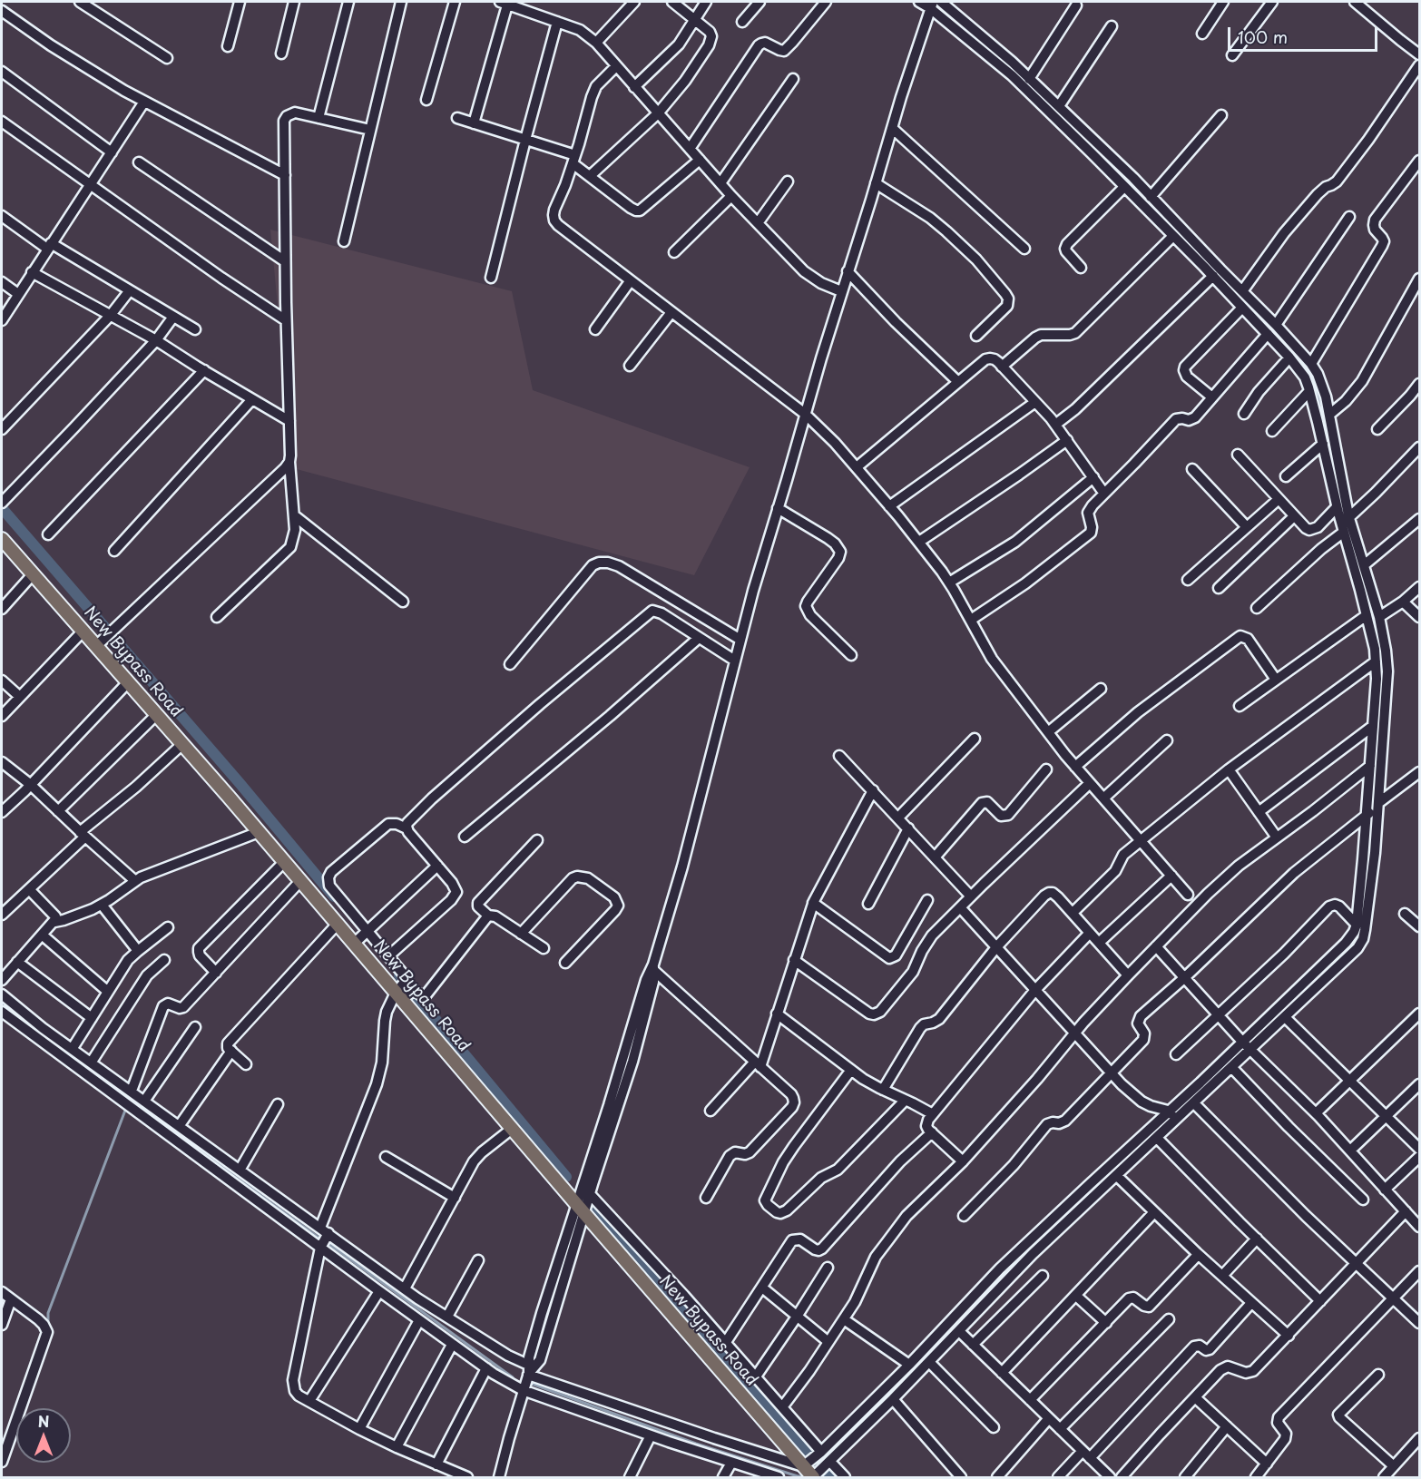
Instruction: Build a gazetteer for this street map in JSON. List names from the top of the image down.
{
  "streets": {
    "main road": ["New Bypass Road"]
  },
  "scale_bar": "100 m",
  "north": "top"
}
